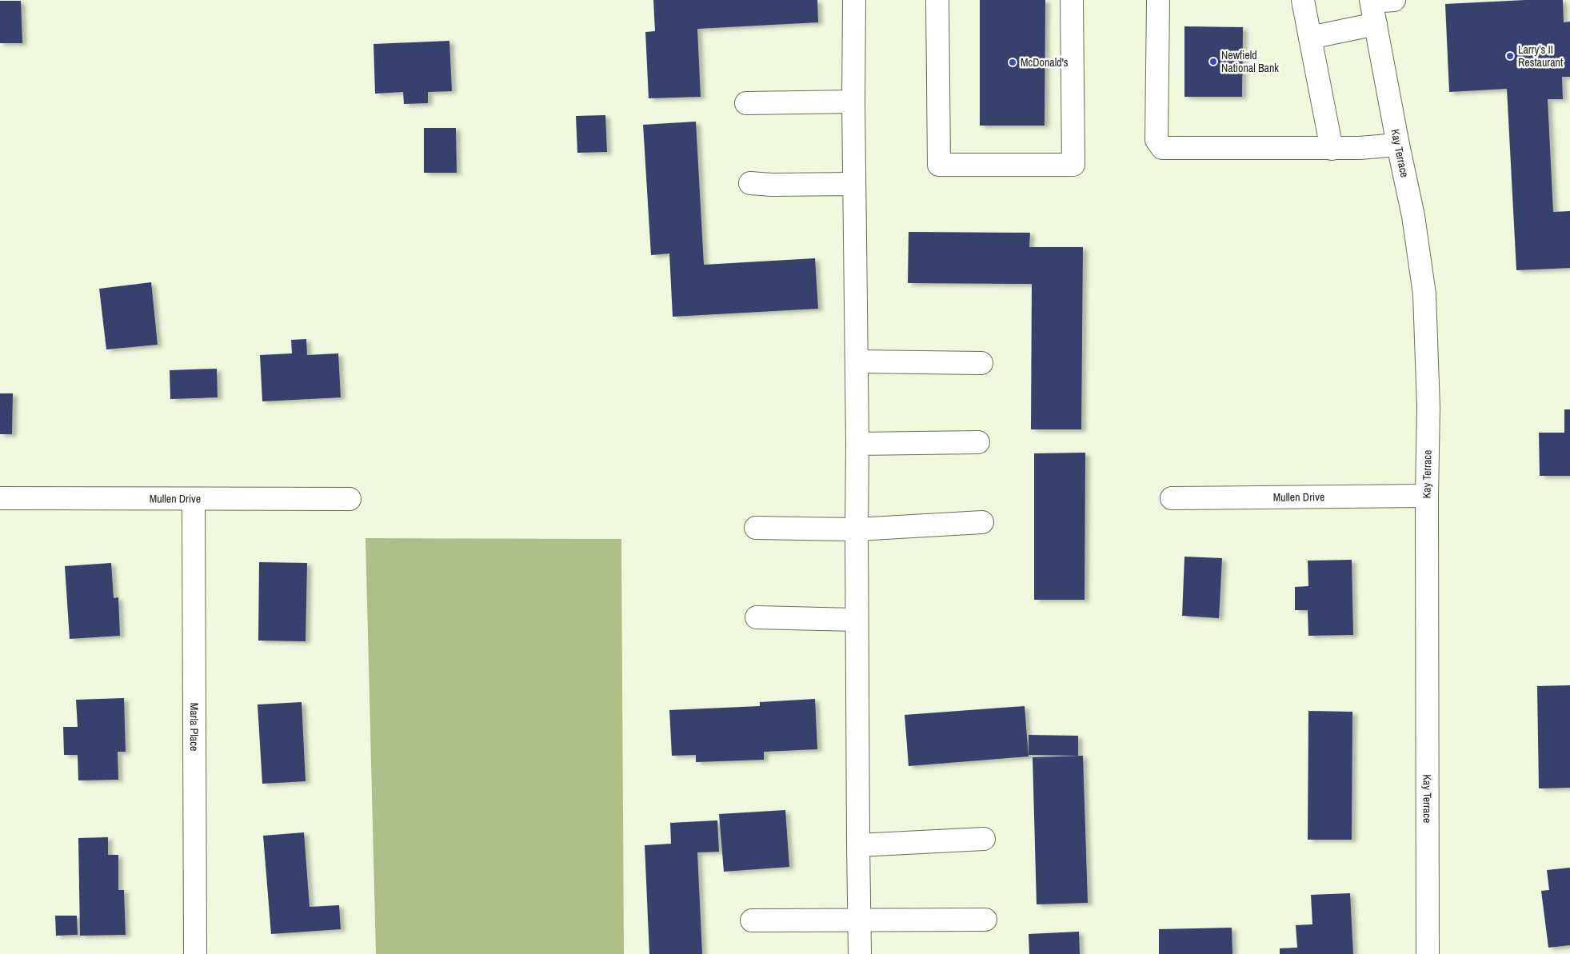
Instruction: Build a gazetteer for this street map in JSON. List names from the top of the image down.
{
  "streets": {
    "street": ["Kay Terrace", "Mullen Drive", "Marla Place"]
  },
  "crossings": [
    ["Kay Terrace", "Mullen Drive"],
    ["Mullen Drive", "Marla Place"]
  ],
  "places": ["Larry’s II Restaurant", "Newfield National Bank", "McDonald's"]
}
